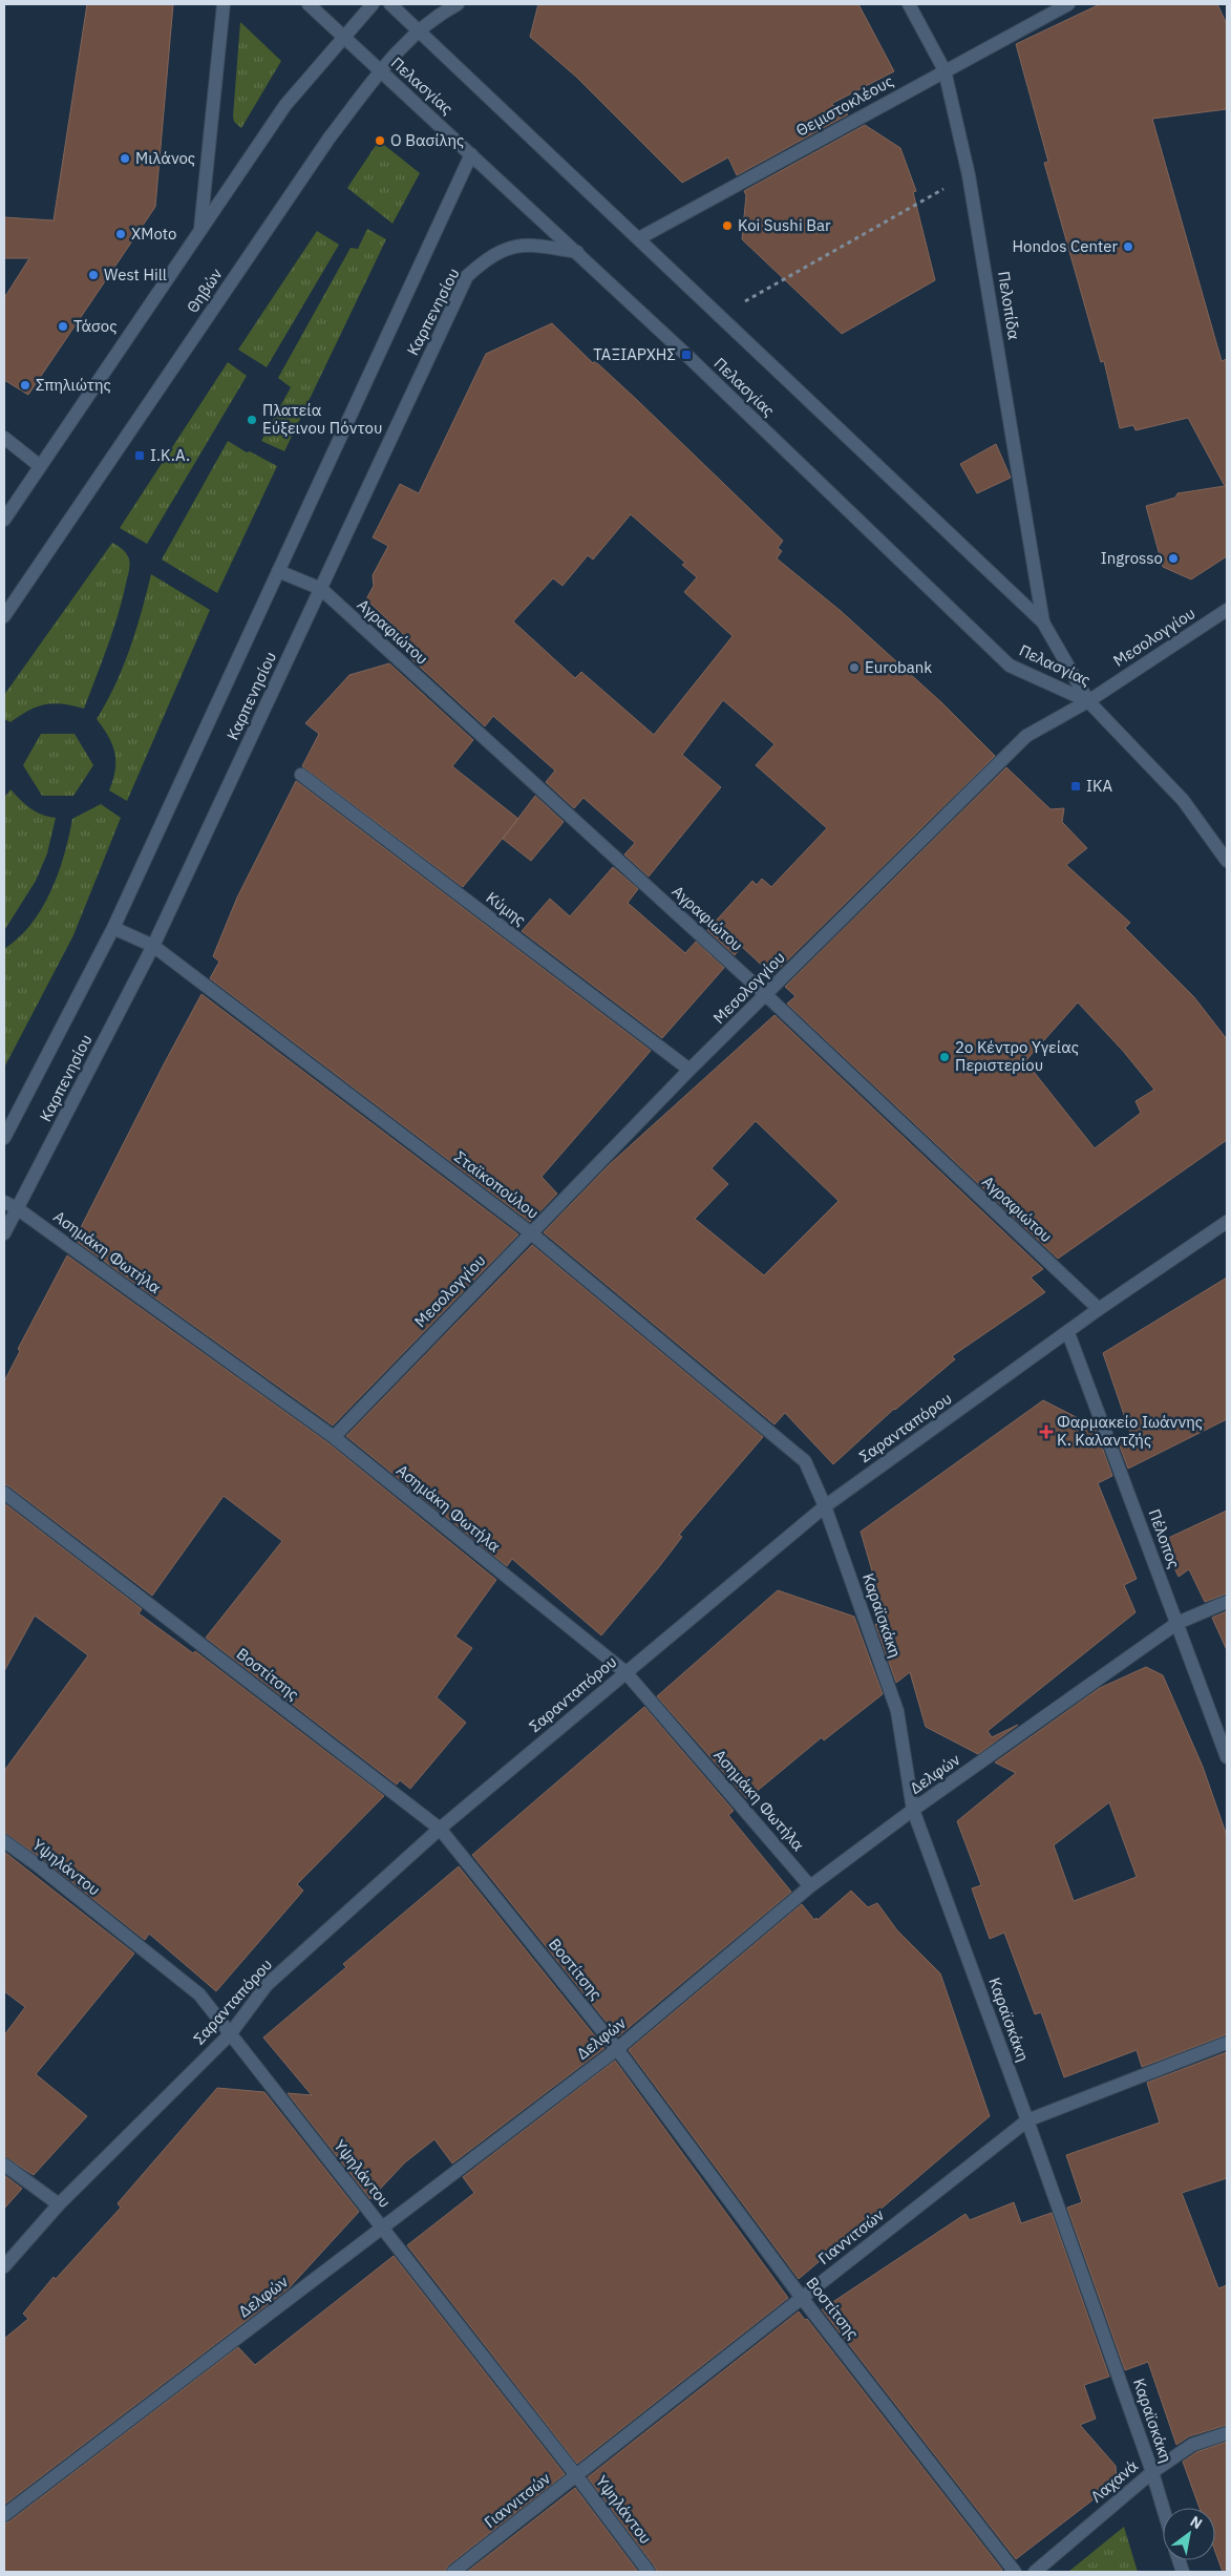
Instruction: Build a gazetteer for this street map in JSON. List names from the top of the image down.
{
  "streets": {
    "street": [
      "Πελασγίας",
      "Θεμιστοκλέους",
      "Θηβών",
      "Πελοπίδα",
      "Καρπενησίου",
      "Αγραφιώτου",
      "Μεσολογγίου",
      "Κύμης",
      "Σταϊκοπούλου",
      "Ασημάκη Φωτήλα",
      "Σαρανταπόρου",
      "Πέλοπος",
      "Καραϊσκάκη",
      "Βοστίτσης",
      "Δελφών",
      "Υψηλάντου",
      "Γιαννιτσών",
      "Λαχανά"
    ]
  },
  "crossings": [
    ["Πελασγίας", "Θεμιστοκλέους"],
    ["Πελασγίας", "Θηβών"],
    ["Πελασγίας", "Πελοπίδα"],
    ["Πελασγίας", "Καρπενησίου"],
    ["Πελασγίας", "Μεσολογγίου"],
    ["Θεμιστοκλέους", "Πελοπίδα"],
    ["Καρπενησίου", "Αγραφιώτου"],
    ["Καρπενησίου", "Σταϊκοπούλου"],
    ["Καρπενησίου", "Ασημάκη Φωτήλα"],
    ["Αγραφιώτου", "Μεσολογγίου"],
    ["Αγραφιώτου", "Σαρανταπόρου"],
    ["Μεσολογγίου", "Κύμης"],
    ["Μεσολογγίου", "Σταϊκοπούλου"],
    ["Μεσολογγίου", "Ασημάκη Φωτήλα"],
    ["Σταϊκοπούλου", "Σαρανταπόρου"],
    ["Σταϊκοπούλου", "Καραϊσκάκη"],
    ["Ασημάκη Φωτήλα", "Σαρανταπόρου"],
    ["Ασημάκη Φωτήλα", "Δελφών"],
    ["Σαρανταπόρου", "Πέλοπος"],
    ["Σαρανταπόρου", "Καραϊσκάκη"],
    ["Σαρανταπόρου", "Βοστίτσης"],
    ["Σαρανταπόρου", "Υψηλάντου"],
    ["Πέλοπος", "Δελφών"],
    ["Καραϊσκάκη", "Δελφών"],
    ["Καραϊσκάκη", "Γιαννιτσών"],
    ["Καραϊσκάκη", "Λαχανά"],
    ["Βοστίτσης", "Δελφών"],
    ["Βοστίτσης", "Γιαννιτσών"],
    ["Δελφών", "Υψηλάντου"],
    ["Υψηλάντου", "Γιαννιτσών"]
  ],
  "places": {
    "other": [
      "Ο Βασίλης",
      "Μιλάνος",
      "Koi Sushi Bar",
      "XMoto",
      "Hondos Center",
      "West Hill",
      "Τάσος",
      "Σπηλιώτης",
      "Πλατεία Εύξεινου Πόντου",
      "Ingrosso",
      "Eurobank",
      "2ο Κέντρο Υγείας Περιστερίου"
    ],
    "transit": ["ΤΑΞΙΑΡΧΗΣ", "Ι.Κ.Α.", "ΙΚΑ"],
    "health": ["Φαρμακείο Ιωάννης Κ. Καλαντζής"]
  },
  "north": "top right"
}
